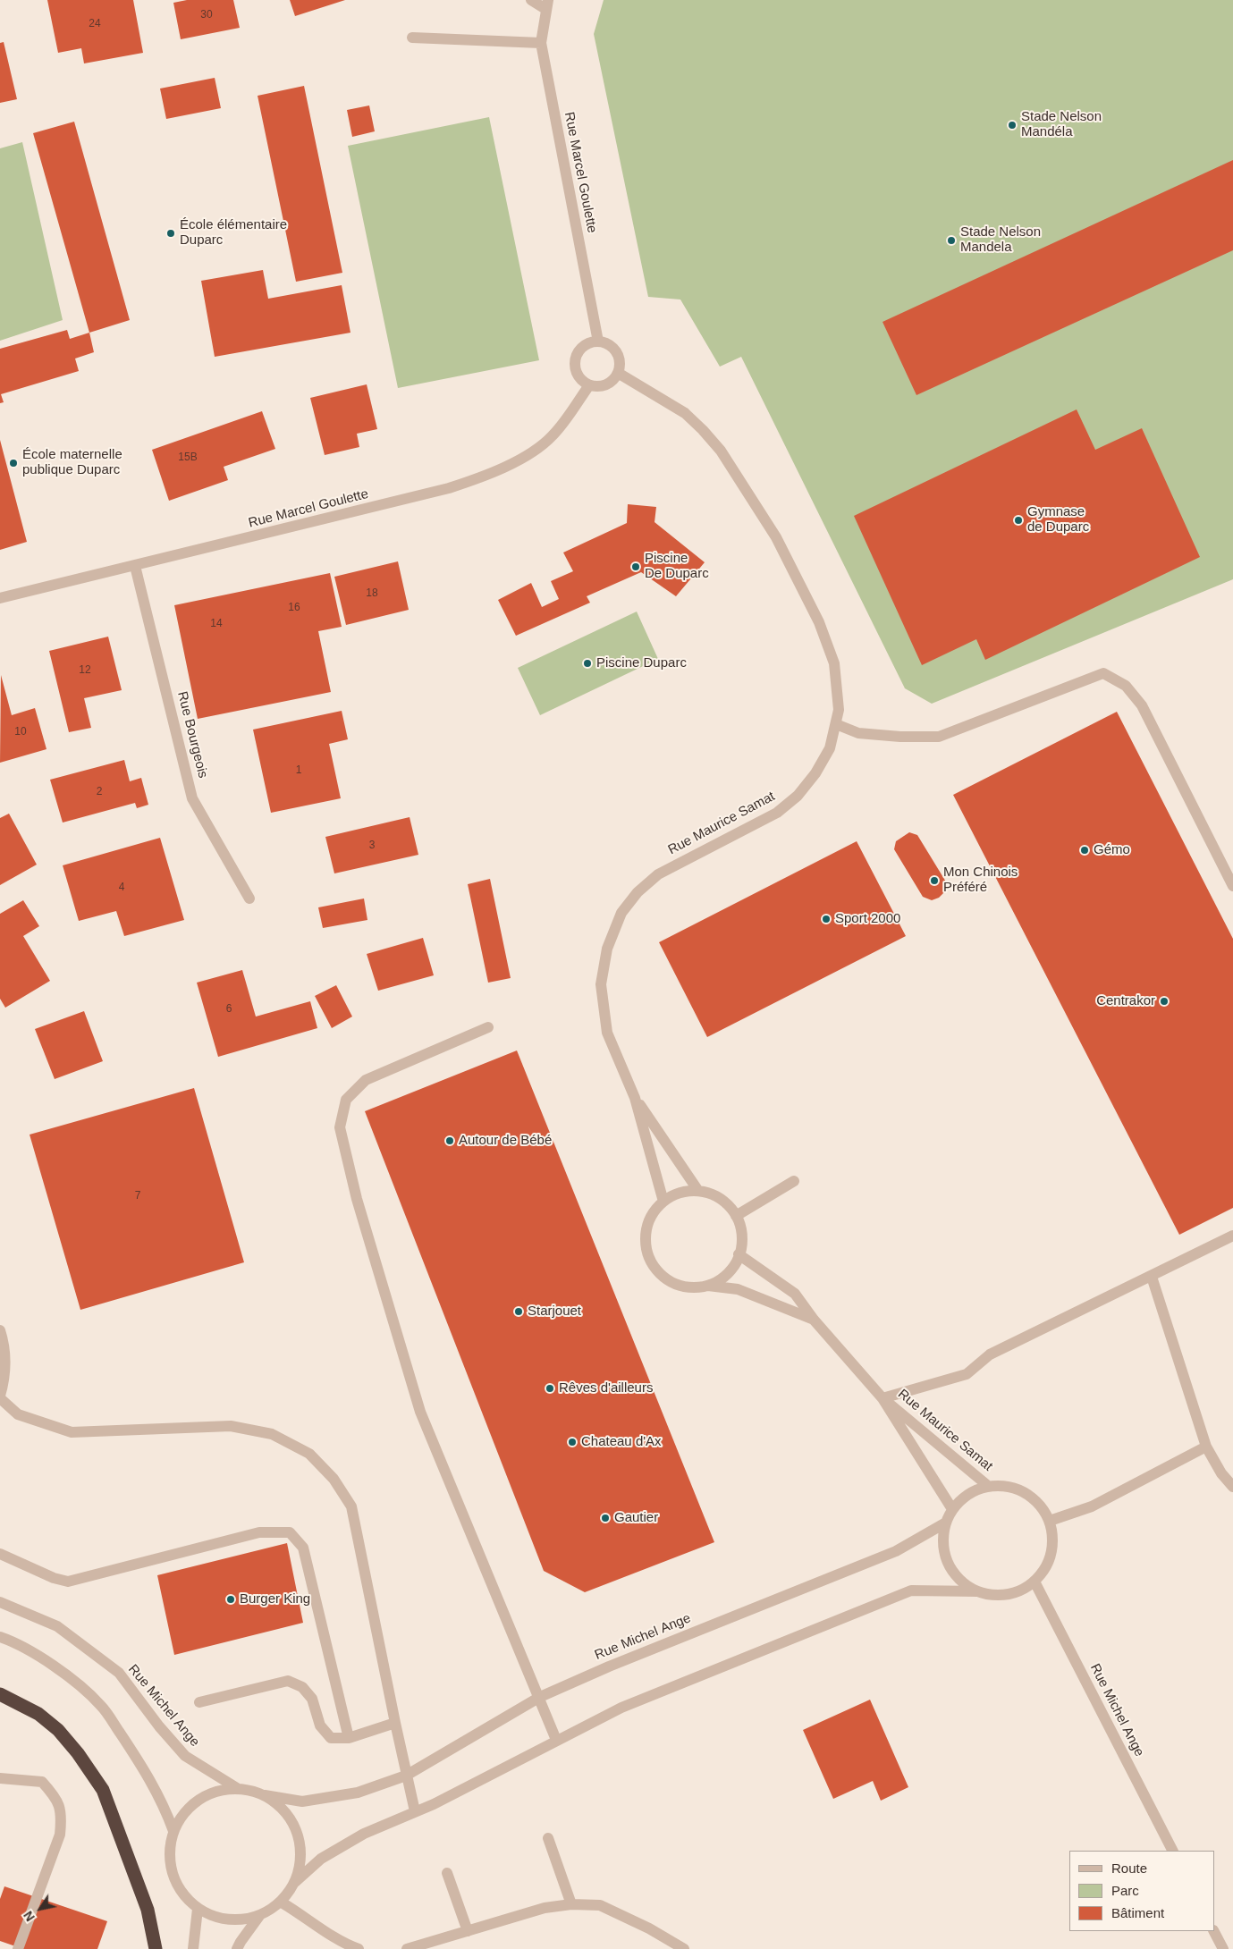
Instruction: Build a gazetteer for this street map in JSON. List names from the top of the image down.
{
  "streets": {
    "street": [
      "Rue Marcel Goulette",
      "Rue Bourgeois",
      "Rue Maurice Samat",
      "Rue Michel Ange"
    ]
  },
  "crossings": [
    ["Rue Marcel Goulette", "Rue Bourgeois"],
    ["Rue Marcel Goulette", "Rue Maurice Samat"],
    ["Rue Maurice Samat", "Rue Michel Ange"]
  ],
  "places": [
    "Stade Nelson Mandéla",
    "École élémentaire Duparc",
    "Stade Nelson Mandela",
    "École maternelle publique Duparc",
    "Gymnase de Duparc",
    "Piscine De Duparc",
    "Piscine Duparc",
    "Gémo",
    "Mon Chinois Préféré",
    "Sport 2000",
    "Centrakor",
    "Autour de Bébé",
    "Starjouet",
    "Rêves d'ailleurs",
    "Chateau d'Ax",
    "Gautier",
    "Burger King"
  ],
  "house_numbers": [
    "30",
    "24",
    "15B",
    "18",
    "16",
    "14",
    "12",
    "10",
    "1",
    "2",
    "3",
    "4",
    "6",
    "7"
  ],
  "legend": ["Route", "Parc", "Bâtiment"],
  "north": "bottom left"
}
